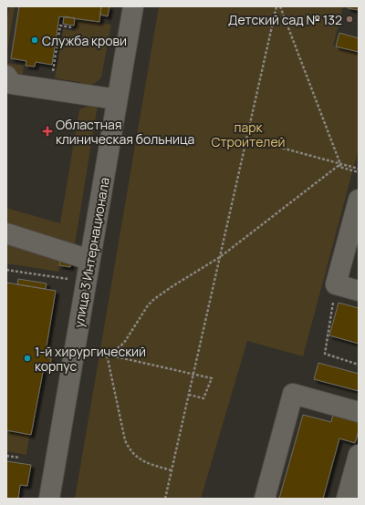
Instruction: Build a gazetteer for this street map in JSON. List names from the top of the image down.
{
  "streets": {
    "street": ["улица 3 Интернационала"]
  },
  "parks": ["парк Строителей"],
  "places": {
    "other": ["Детский сад № 132", "Служба крови", "1-й хирургический корпус"],
    "health": ["Областная клиническая больница"]
  }
}
